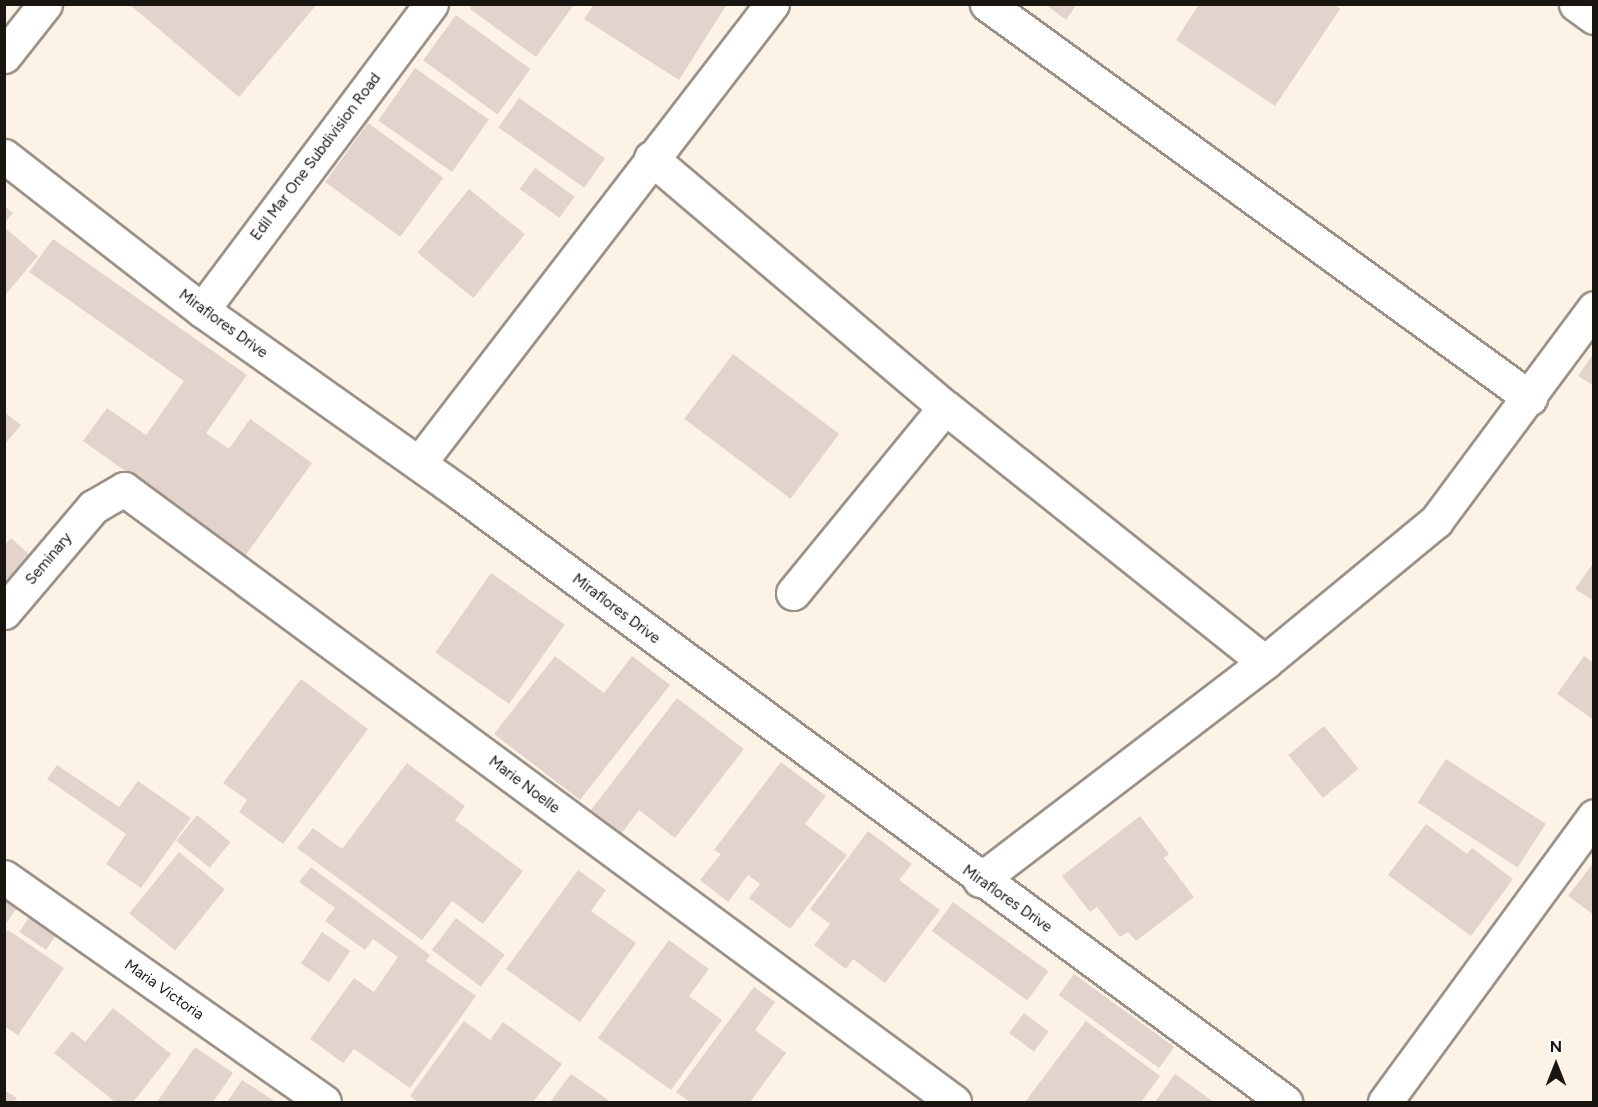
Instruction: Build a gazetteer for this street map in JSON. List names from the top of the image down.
{
  "streets": {
    "street": [
      "Edil Mar One Subdivision Road",
      "Miraflores Drive",
      "Seminary",
      "Marie Noelle",
      "Maria Victoria"
    ]
  },
  "crossings": [
    ["Edil Mar One Subdivision Road", "Miraflores Drive"],
    ["Seminary", "Marie Noelle"]
  ],
  "north": "top"
}
